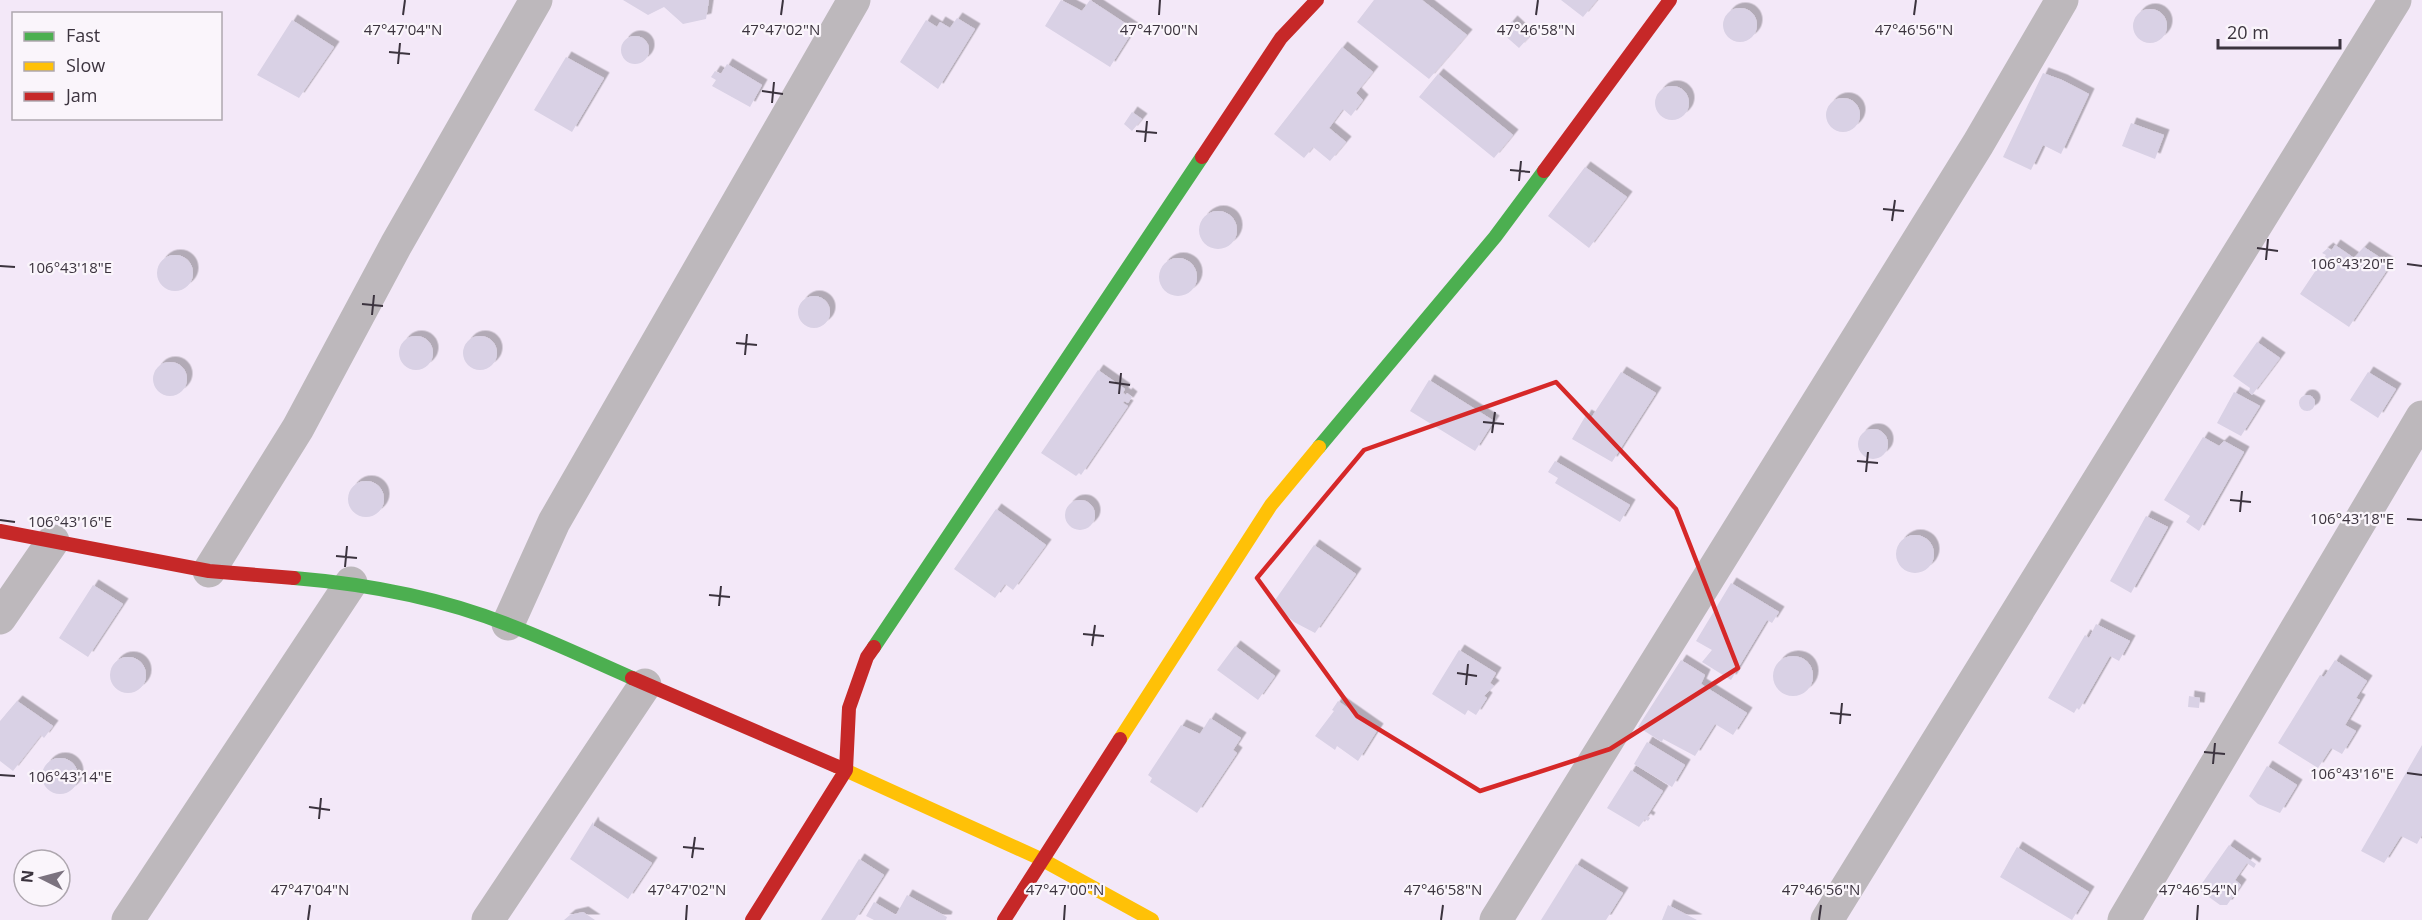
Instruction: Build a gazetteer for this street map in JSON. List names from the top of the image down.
{
  "legend": ["Fast", "Slow", "Jam"],
  "scale_bar": "20 m",
  "north": "left",
  "coordinates": [
    "47°47'04\"N",
    "47°47'02\"N",
    "47°47'00\"N",
    "47°46'58\"N",
    "47°46'56\"N",
    "106°43'20\"E",
    "106°43'18\"E",
    "106°43'16\"E",
    "106°43'14\"E",
    "47°46'54\"N"
  ]
}
